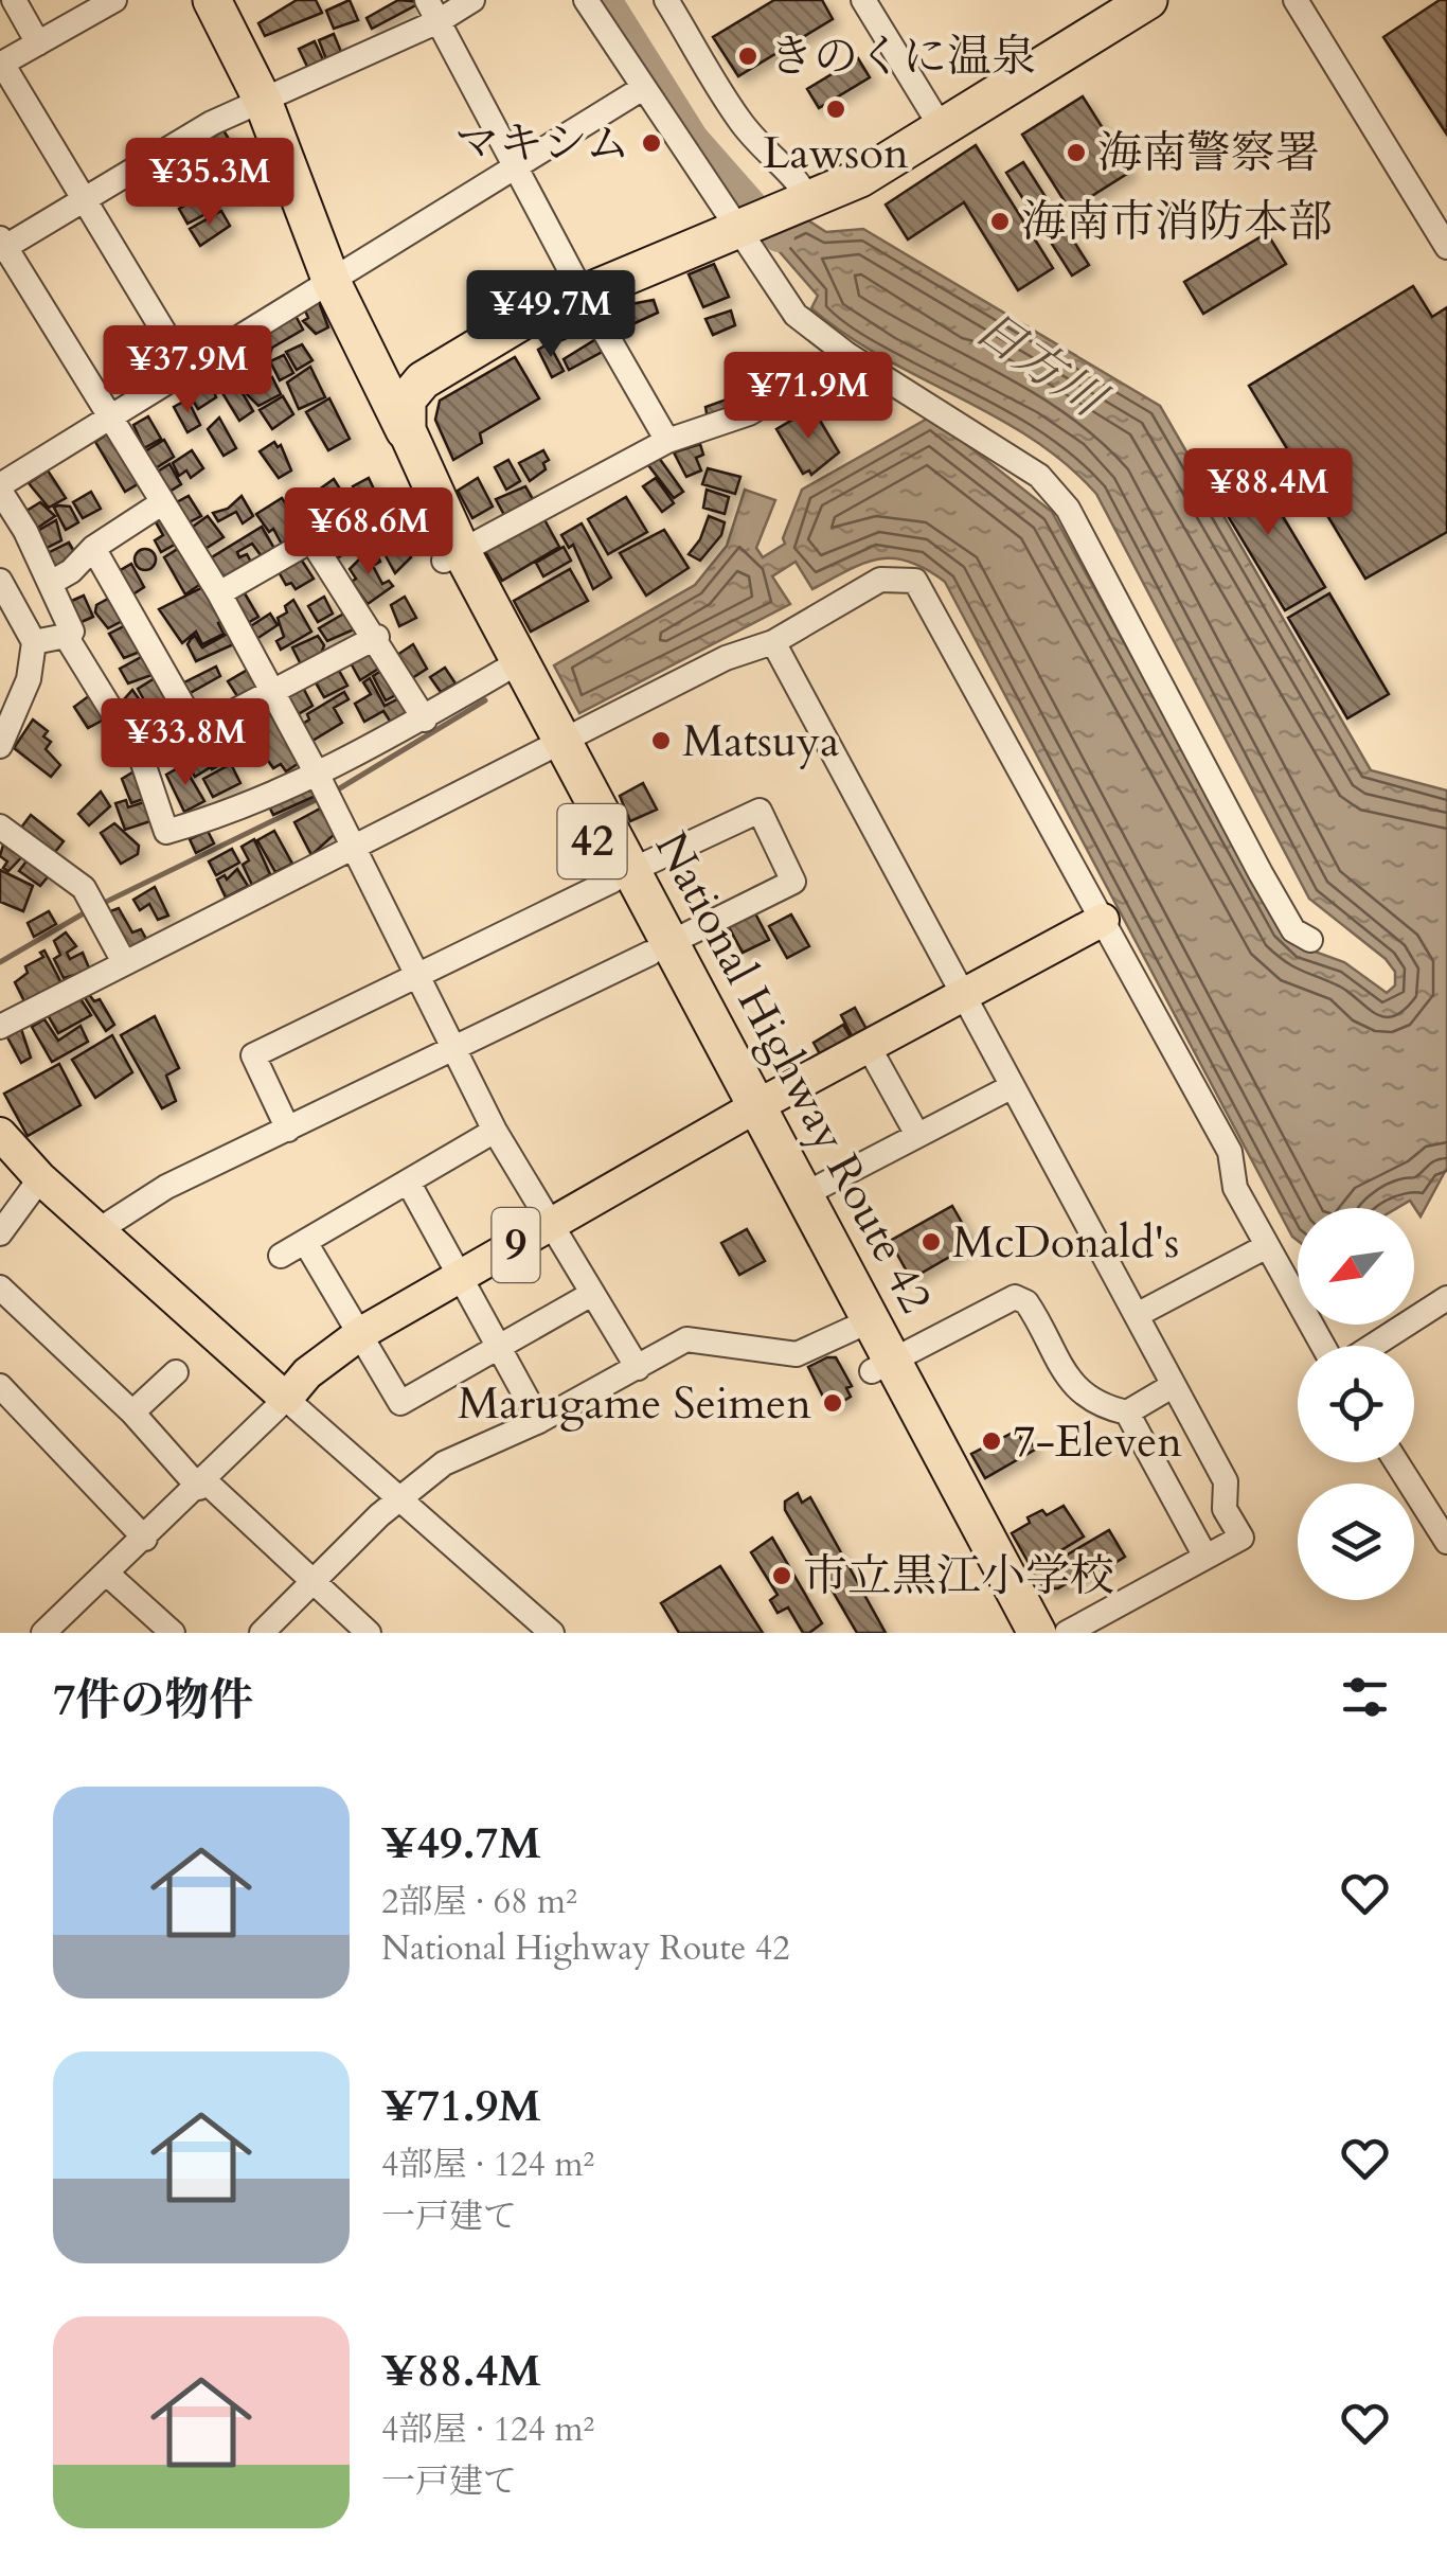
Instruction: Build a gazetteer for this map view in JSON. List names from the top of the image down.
{
  "streets": {
    "highway": ["42", "National Highway Route 42"],
    "main road": ["9"]
  },
  "crossings": [
    ["National Highway Route 42", "9"]
  ],
  "water": ["日方川"],
  "places": [
    "きのくに温泉",
    "Lawson",
    "マキシム",
    "海南警察署",
    "海南市消防本部",
    "Matsuya",
    "McDonald's",
    "Marugame Seimen",
    "7-Eleven",
    "市立黒江小学校"
  ],
  "north": "bottom left",
  "page": {
    "price": [
      "¥35.3M",
      "¥49.7M",
      "¥37.9M",
      "¥71.9M",
      "¥88.4M",
      "¥68.6M",
      "¥33.8M"
    ],
    "heading": "7件の物件",
    "list": [
      {
        "name": "¥49.7M",
        "note": "2部屋 · 68 m² · National Highway Route 42"
      },
      {
        "name": "¥71.9M",
        "note": "4部屋 · 124 m² · 一戸建て"
      },
      {
        "name": "¥88.4M",
        "note": "4部屋 · 124 m² · 一戸建て"
      }
    ]
  }
}
